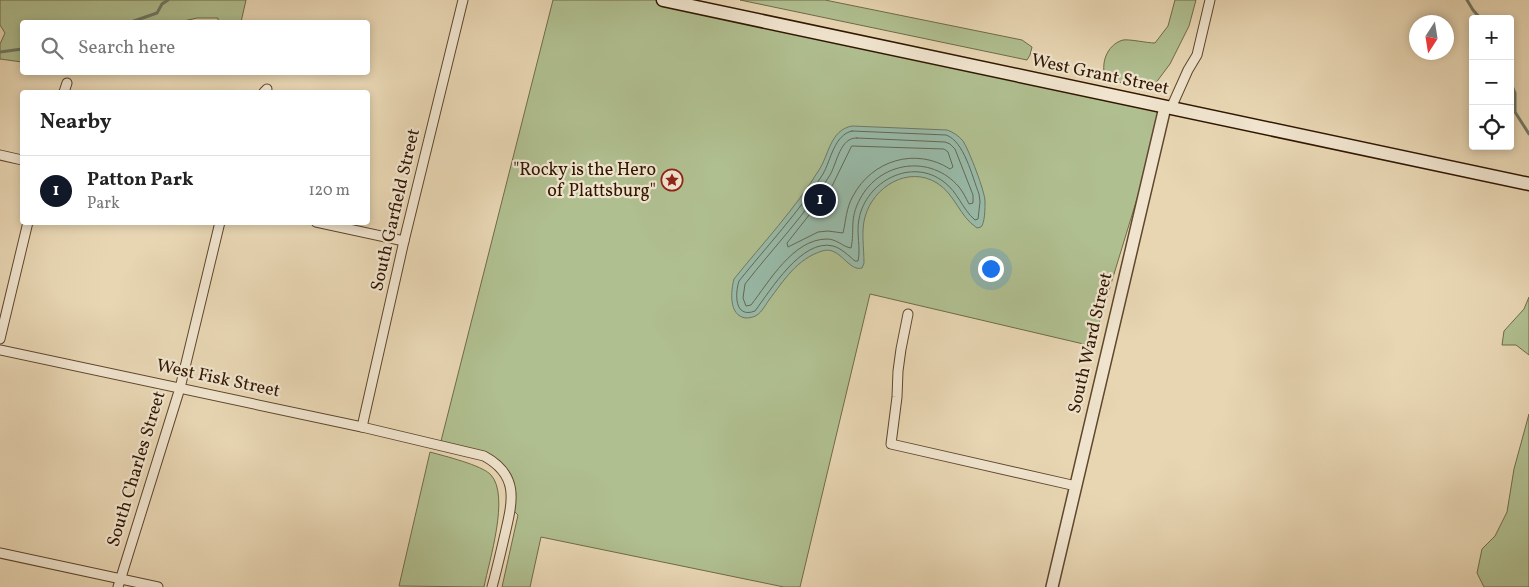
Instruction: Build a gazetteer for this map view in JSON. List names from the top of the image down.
{
  "streets": {
    "main road": ["West Grant Street"],
    "street": [
      "South Garfield Street",
      "South Ward Street",
      "West Fisk Street",
      "South Charles Street"
    ]
  },
  "crossings": [
    ["West Grant Street", "South Ward Street"],
    ["South Garfield Street", "West Fisk Street"],
    ["West Fisk Street", "South Charles Street"]
  ],
  "places": {
    "place": ["\"Rocky is the Hero of Plattsburg\""]
  },
  "north": "bottom",
  "page": {
    "map_buttons": ["+", "−"],
    "search": "Search here",
    "heading": "Nearby",
    "list": [
      {
        "mark": "1",
        "name": "Patton Park",
        "note": "Park",
        "value": "120 m"
      }
    ],
    "pins": "1"
  }
}
